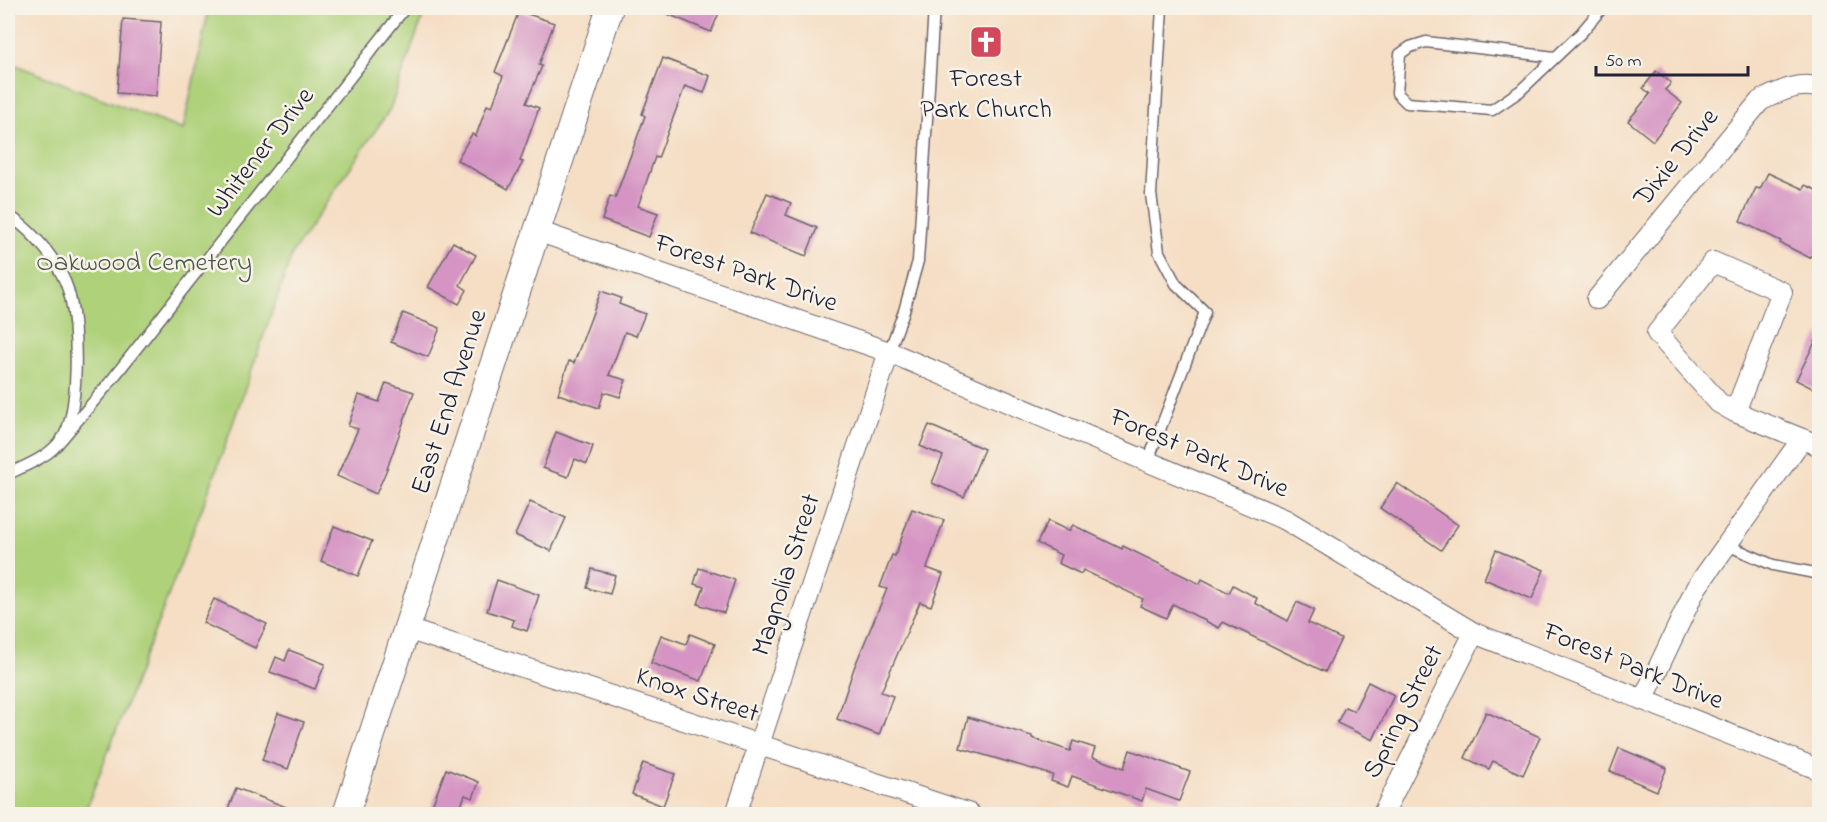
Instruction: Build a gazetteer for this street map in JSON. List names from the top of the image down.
{
  "streets": {
    "street": [
      "Dixie Drive",
      "Forest Park Drive",
      "East End Avenue",
      "Magnolia Street",
      "Knox Street",
      "Spring Street"
    ],
    "lane": ["Whitener Drive"]
  },
  "crossings": [
    ["Forest Park Drive", "East End Avenue"],
    ["Forest Park Drive", "Magnolia Street"],
    ["Forest Park Drive", "Spring Street"],
    ["East End Avenue", "Knox Street"],
    ["Magnolia Street", "Knox Street"]
  ],
  "parks": ["Oakwood Cemetery"],
  "places": {
    "church": ["Forest Park Church"]
  },
  "scale_bar": "50 m"
}
